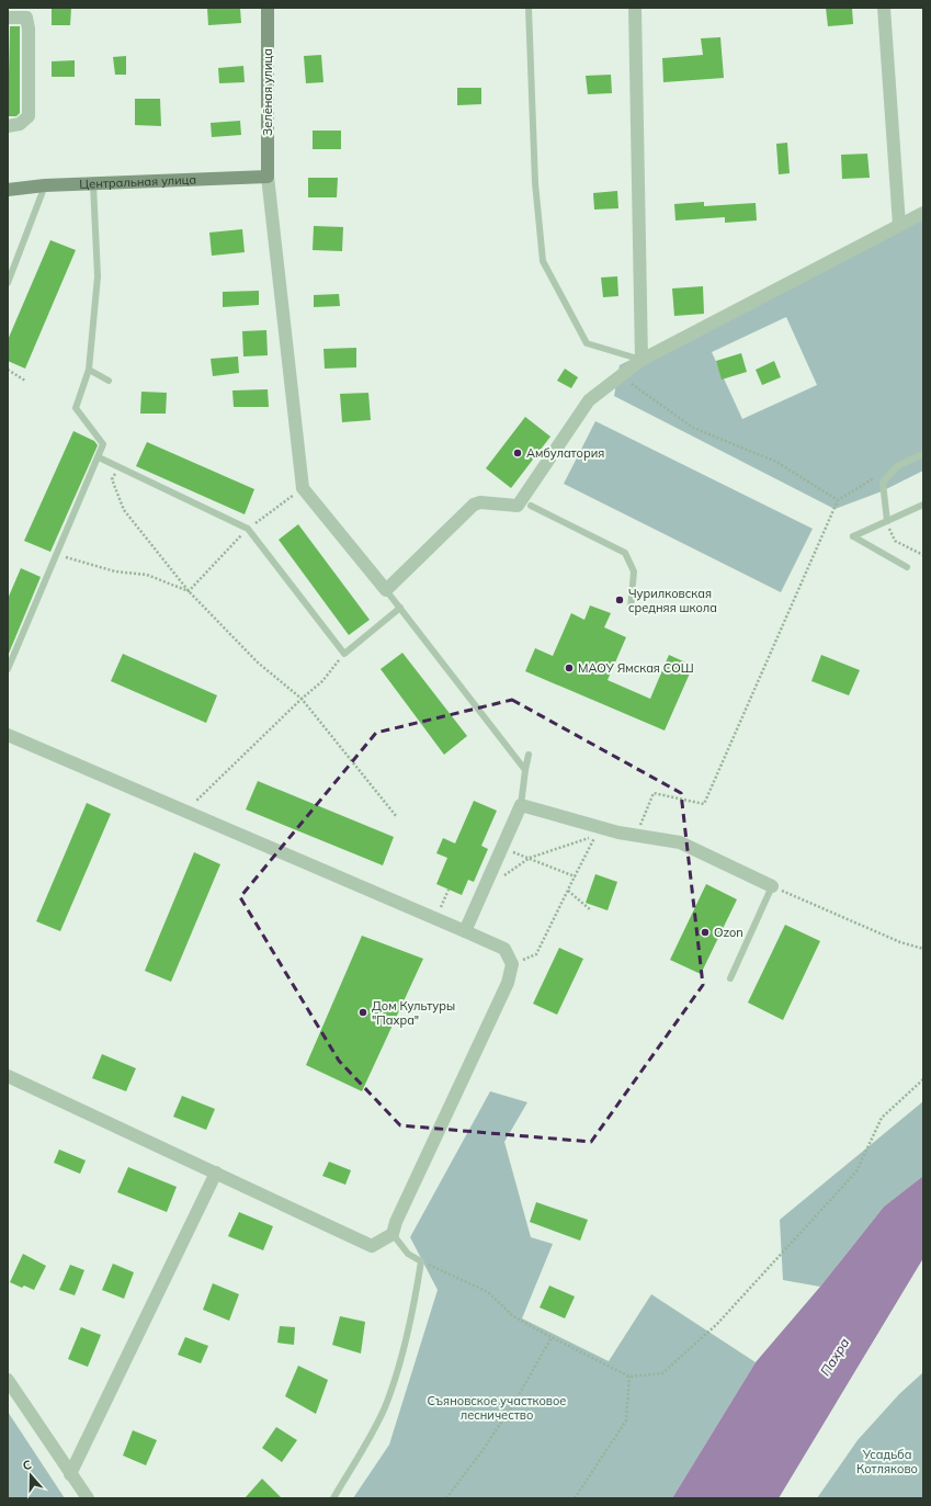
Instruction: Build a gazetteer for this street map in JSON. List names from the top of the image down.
{
  "streets": {
    "street": ["Зелёная улица", "Центральная улица"]
  },
  "crossings": [
    ["Зелёная улица", "Центральная улица"]
  ],
  "water": ["Пахра"],
  "parks": ["Съяновское участковое лесничество", "Усадьба Котляково"],
  "places": [
    "Амбулатория",
    "Чурилковская средняя школа",
    "МАОУ Ямская СОШ",
    "Ozon",
    "Дом Культуры \"Пахра\""
  ],
  "north": "top"
}
